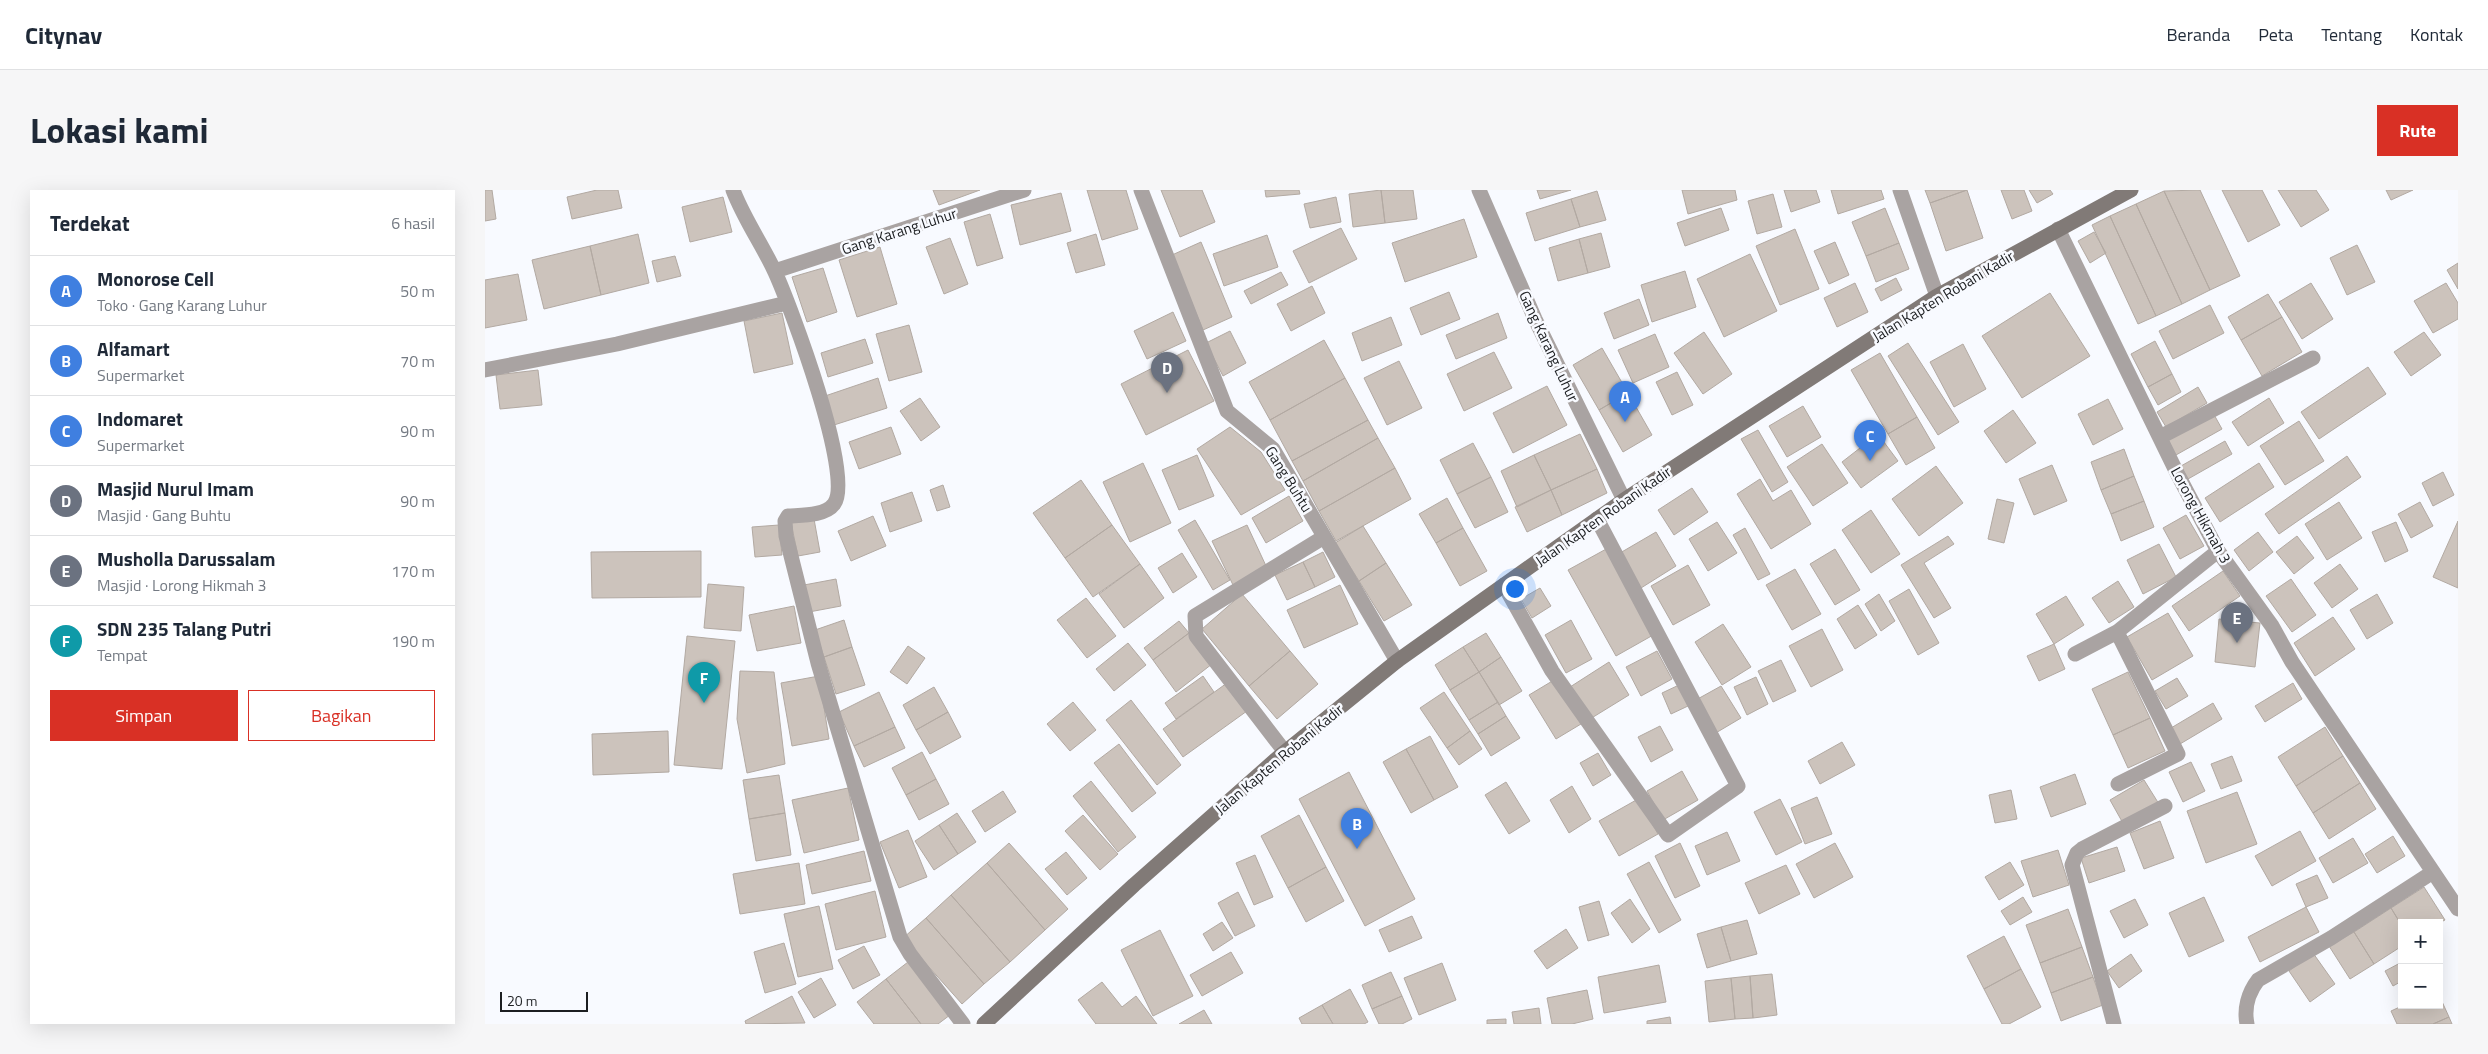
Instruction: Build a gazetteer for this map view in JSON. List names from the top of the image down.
{
  "streets": {
    "main road": ["Jalan Kapten Robani Kadir"],
    "street": ["Gang Karang Luhur", "Gang Buhtu", "Lorong Hikmah 3"]
  },
  "crossings": [
    ["Gang Karang Luhur", "Jalan Kapten Robani Kadir"],
    ["Jalan Kapten Robani Kadir", "Gang Buhtu"],
    ["Jalan Kapten Robani Kadir", "Lorong Hikmah 3"]
  ],
  "scale_bar": "20 m",
  "page": {
    "header": "Citynav",
    "nav": [
      "Beranda",
      "Peta",
      "Tentang",
      "Kontak"
    ],
    "title": "Lokasi kami",
    "buttons": [
      "Rute",
      ["Simpan", "Bagikan"]
    ],
    "heading": ["Terdekat", "6 hasil"],
    "list": [
      {
        "mark": "A",
        "name": "Monorose Cell",
        "note": "Toko · Gang Karang Luhur",
        "value": "50 m"
      },
      {
        "mark": "B",
        "name": "Alfamart",
        "note": "Supermarket",
        "value": "70 m"
      },
      {
        "mark": "C",
        "name": "Indomaret",
        "note": "Supermarket",
        "value": "90 m"
      },
      {
        "mark": "D",
        "name": "Masjid Nurul Imam",
        "note": "Masjid · Gang Buhtu",
        "value": "90 m"
      },
      {
        "mark": "E",
        "name": "Musholla Darussalam",
        "note": "Masjid · Lorong Hikmah 3",
        "value": "170 m"
      },
      {
        "mark": "F",
        "name": "SDN 235 Talang Putri",
        "note": "Tempat",
        "value": "190 m"
      }
    ],
    "pins": [
      "D",
      "A",
      "C",
      "E",
      "F",
      "B"
    ],
    "map_buttons": ["+", "−"],
    "scale": "20 m"
  }
}
